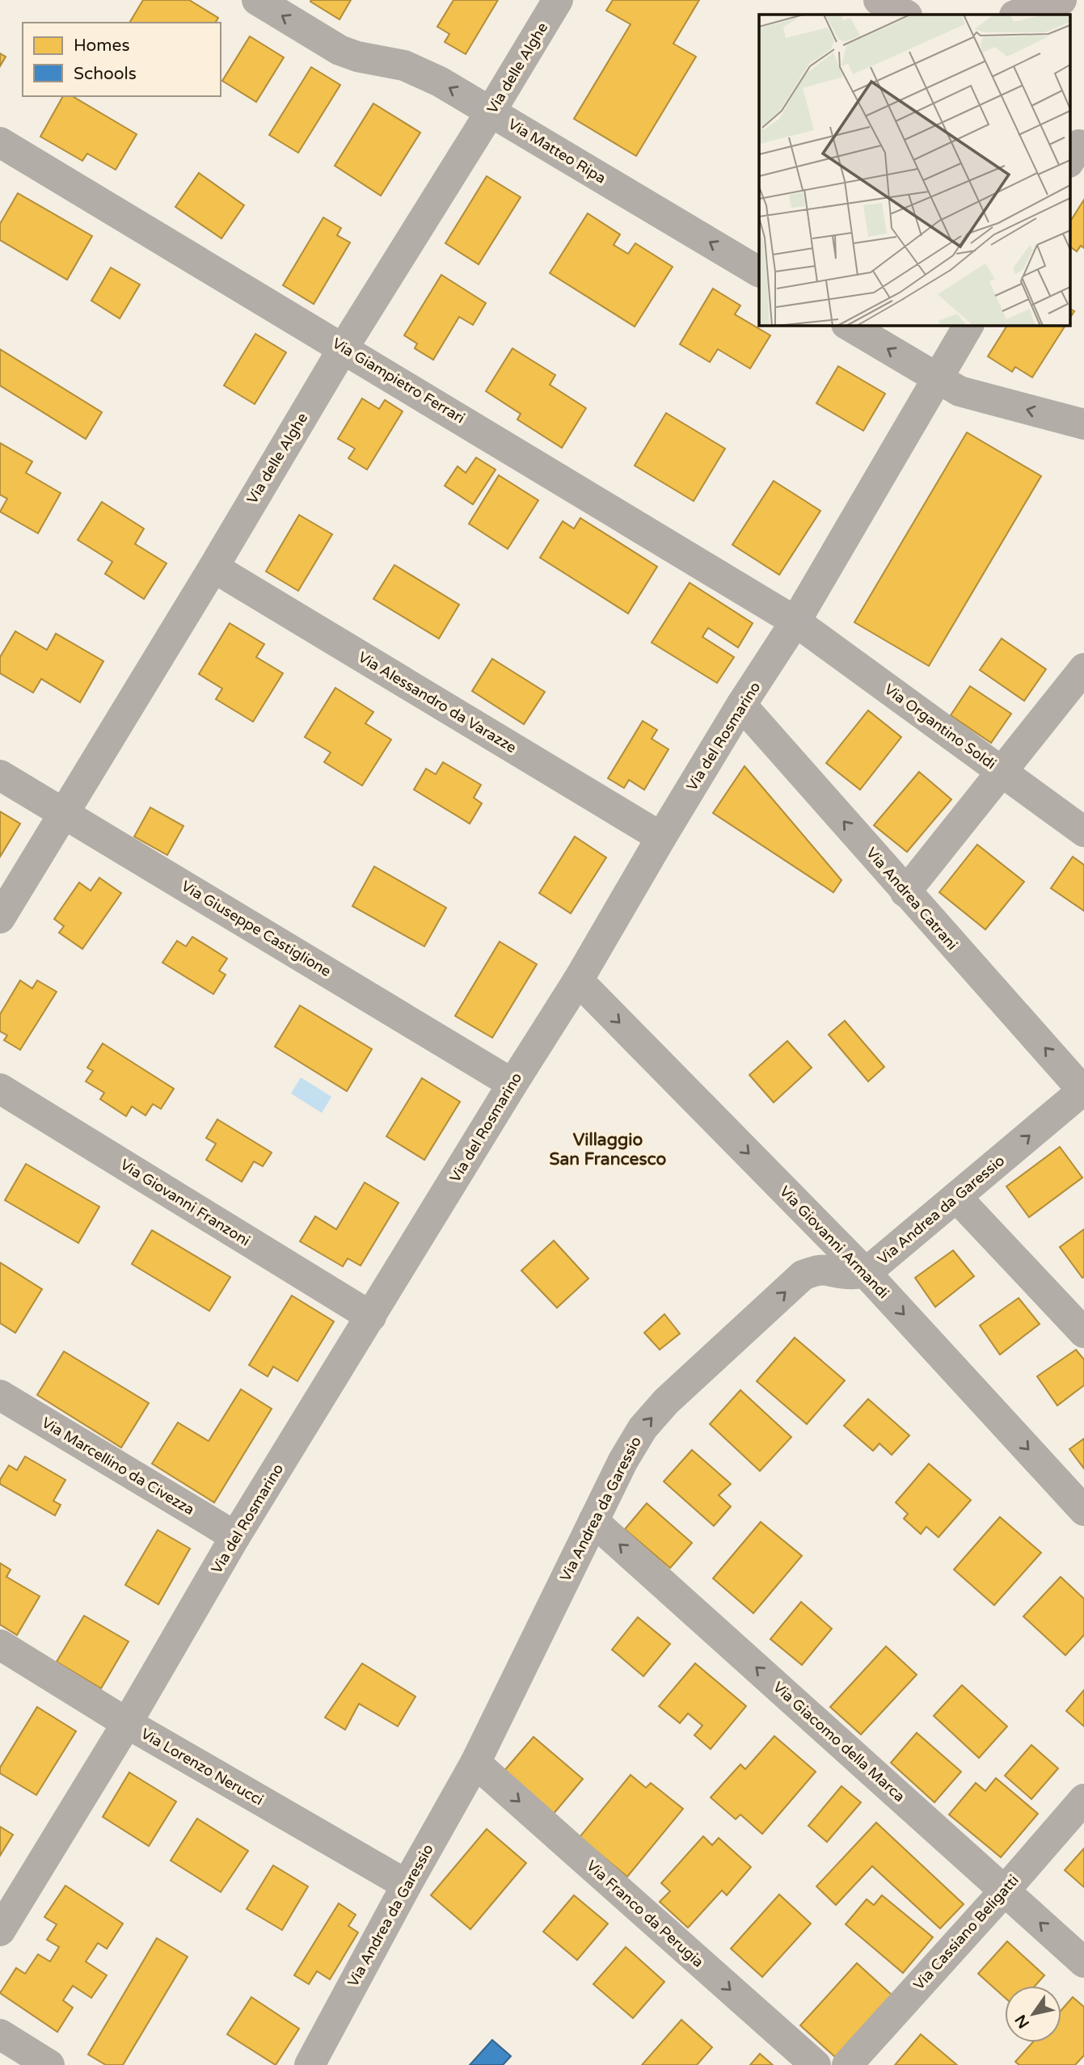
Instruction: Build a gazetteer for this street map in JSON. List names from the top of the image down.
{
  "streets": {
    "street": [
      "Via delle Alghe",
      "Via Matteo Ripa",
      "Via Giampietro Ferrari",
      "Via Alessandro da Varazze",
      "Via Organtino Soldi",
      "Via del Rosmarino",
      "Via Andrea Catrani",
      "Via Giuseppe Castiglione",
      "Via Giovanni Franzoni",
      "Via Andrea da Garessio",
      "Via Giovanni Armandi",
      "Via Marcellino da Civezza",
      "Via Giacomo della Marca",
      "Via Lorenzo Nerucci",
      "Via Franco da Perugia",
      "Via Cassiano Beligatti"
    ]
  },
  "crossings": [
    ["Via delle Alghe", "Via Matteo Ripa"],
    ["Via delle Alghe", "Via Giampietro Ferrari"],
    ["Via delle Alghe", "Via Alessandro da Varazze"],
    ["Via delle Alghe", "Via Giuseppe Castiglione"],
    ["Via Giampietro Ferrari", "Via Organtino Soldi"],
    ["Via Giampietro Ferrari", "Via del Rosmarino"],
    ["Via Alessandro da Varazze", "Via del Rosmarino"],
    ["Via Organtino Soldi", "Via del Rosmarino"],
    ["Via del Rosmarino", "Via Andrea Catrani"],
    ["Via del Rosmarino", "Via Giuseppe Castiglione"],
    ["Via del Rosmarino", "Via Giovanni Franzoni"],
    ["Via del Rosmarino", "Via Giovanni Armandi"],
    ["Via del Rosmarino", "Via Marcellino da Civezza"],
    ["Via del Rosmarino", "Via Lorenzo Nerucci"],
    ["Via Andrea Catrani", "Via Andrea da Garessio"],
    ["Via Andrea da Garessio", "Via Giovanni Armandi"],
    ["Via Andrea da Garessio", "Via Giacomo della Marca"],
    ["Via Andrea da Garessio", "Via Lorenzo Nerucci"],
    ["Via Andrea da Garessio", "Via Franco da Perugia"],
    ["Via Giacomo della Marca", "Via Cassiano Beligatti"]
  ],
  "one_way": [
    "Via Matteo Ripa",
    "Via Andrea Catrani",
    "Via Andrea da Garessio",
    "Via Giovanni Armandi",
    "Via Giacomo della Marca",
    "Via Franco da Perugia"
  ],
  "districts": ["Villaggio San Francesco"],
  "legend": ["Homes", "Schools"],
  "north": "bottom left"
}
